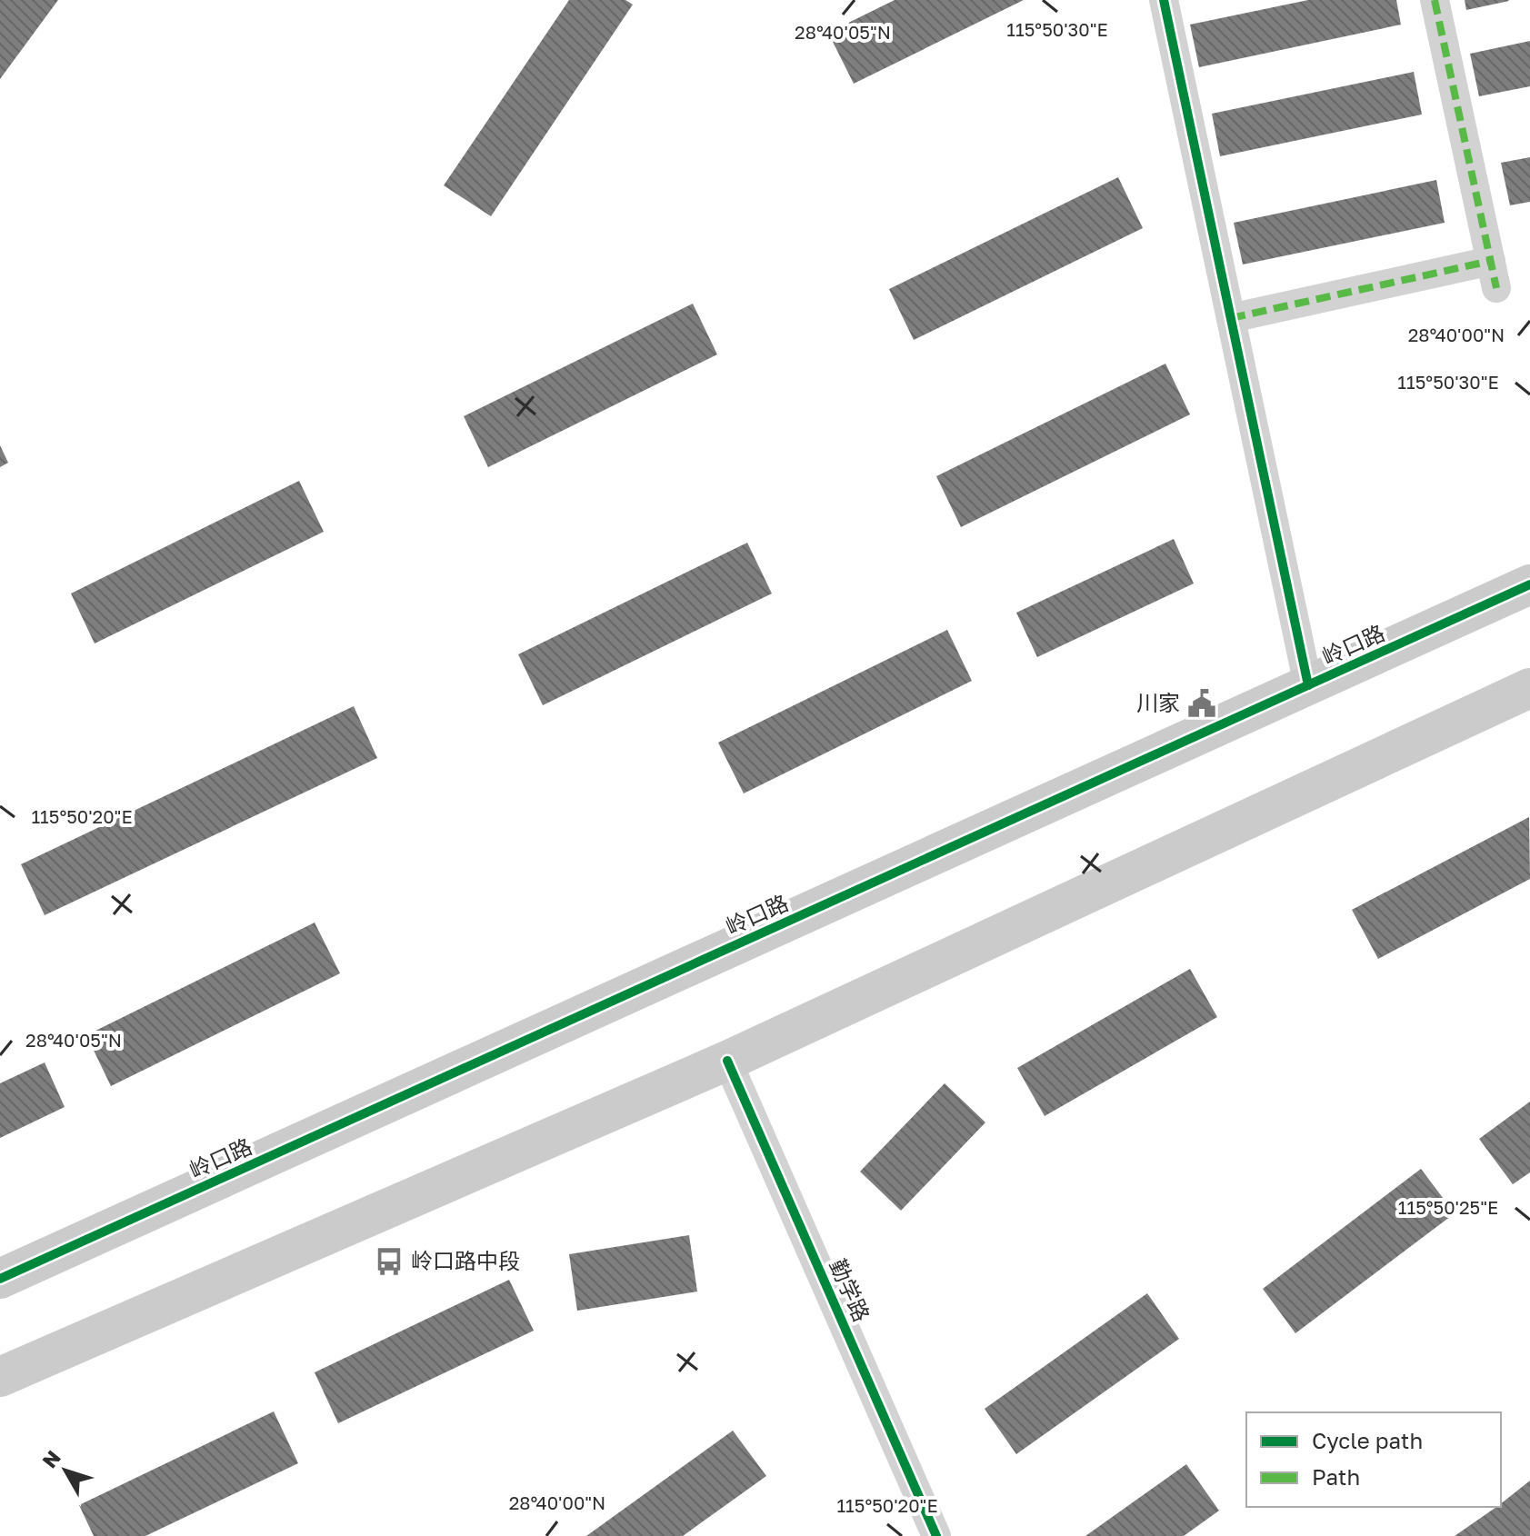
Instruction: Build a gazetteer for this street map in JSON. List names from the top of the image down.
{
  "streets": {
    "street": ["岭口路", "勤学路"]
  },
  "places": {
    "public building": ["川家"],
    "bus stop": ["岭口路中段"]
  },
  "legend": ["Cycle path", "Path"],
  "north": "top left",
  "coordinates": [
    "115°50'30\"E",
    "28°40'05\"N",
    "28°40'00\"N",
    "115°50'20\"E",
    "115°50'25\"E"
  ]
}
